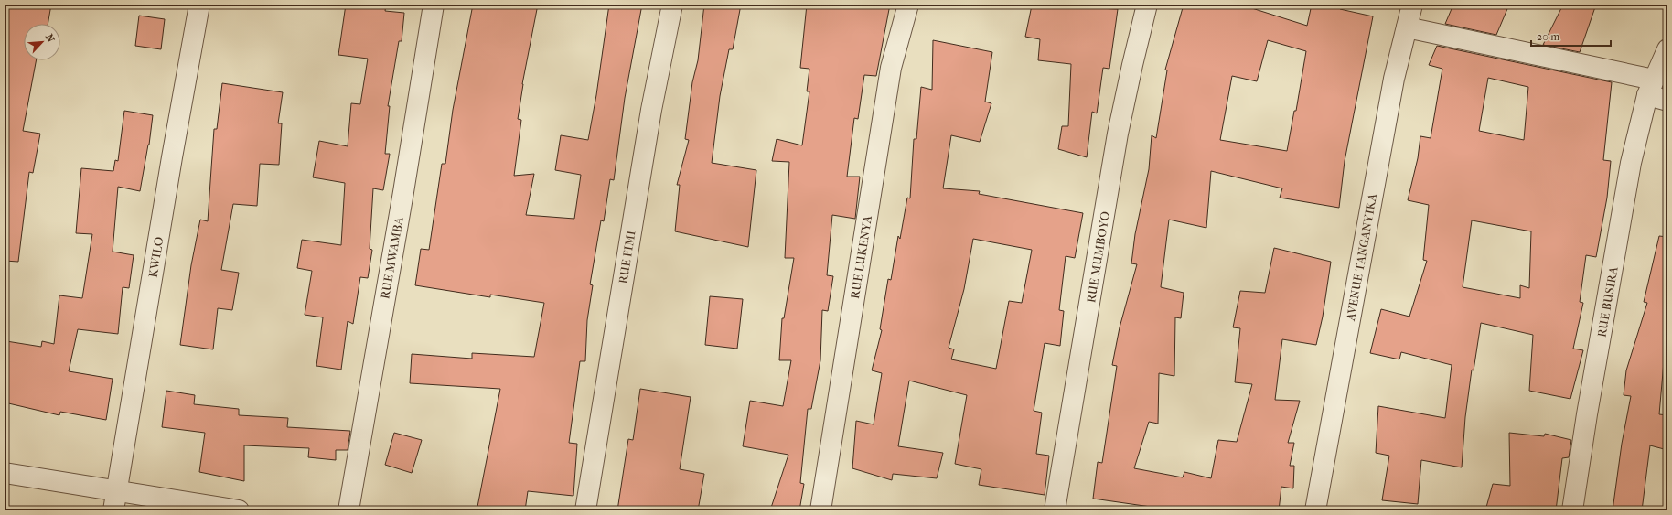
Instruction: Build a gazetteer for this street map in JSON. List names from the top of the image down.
{
  "streets": {
    "street": [
      "KWILO",
      "RUE FIMI",
      "RUE LUKENYA",
      "RUE MUMBOYO",
      "AVENUE TANGANYIKA",
      "RUE MWAMBA",
      "RUE BUSIRA"
    ]
  },
  "scale_bar": "20 m",
  "north": "top right"
}
